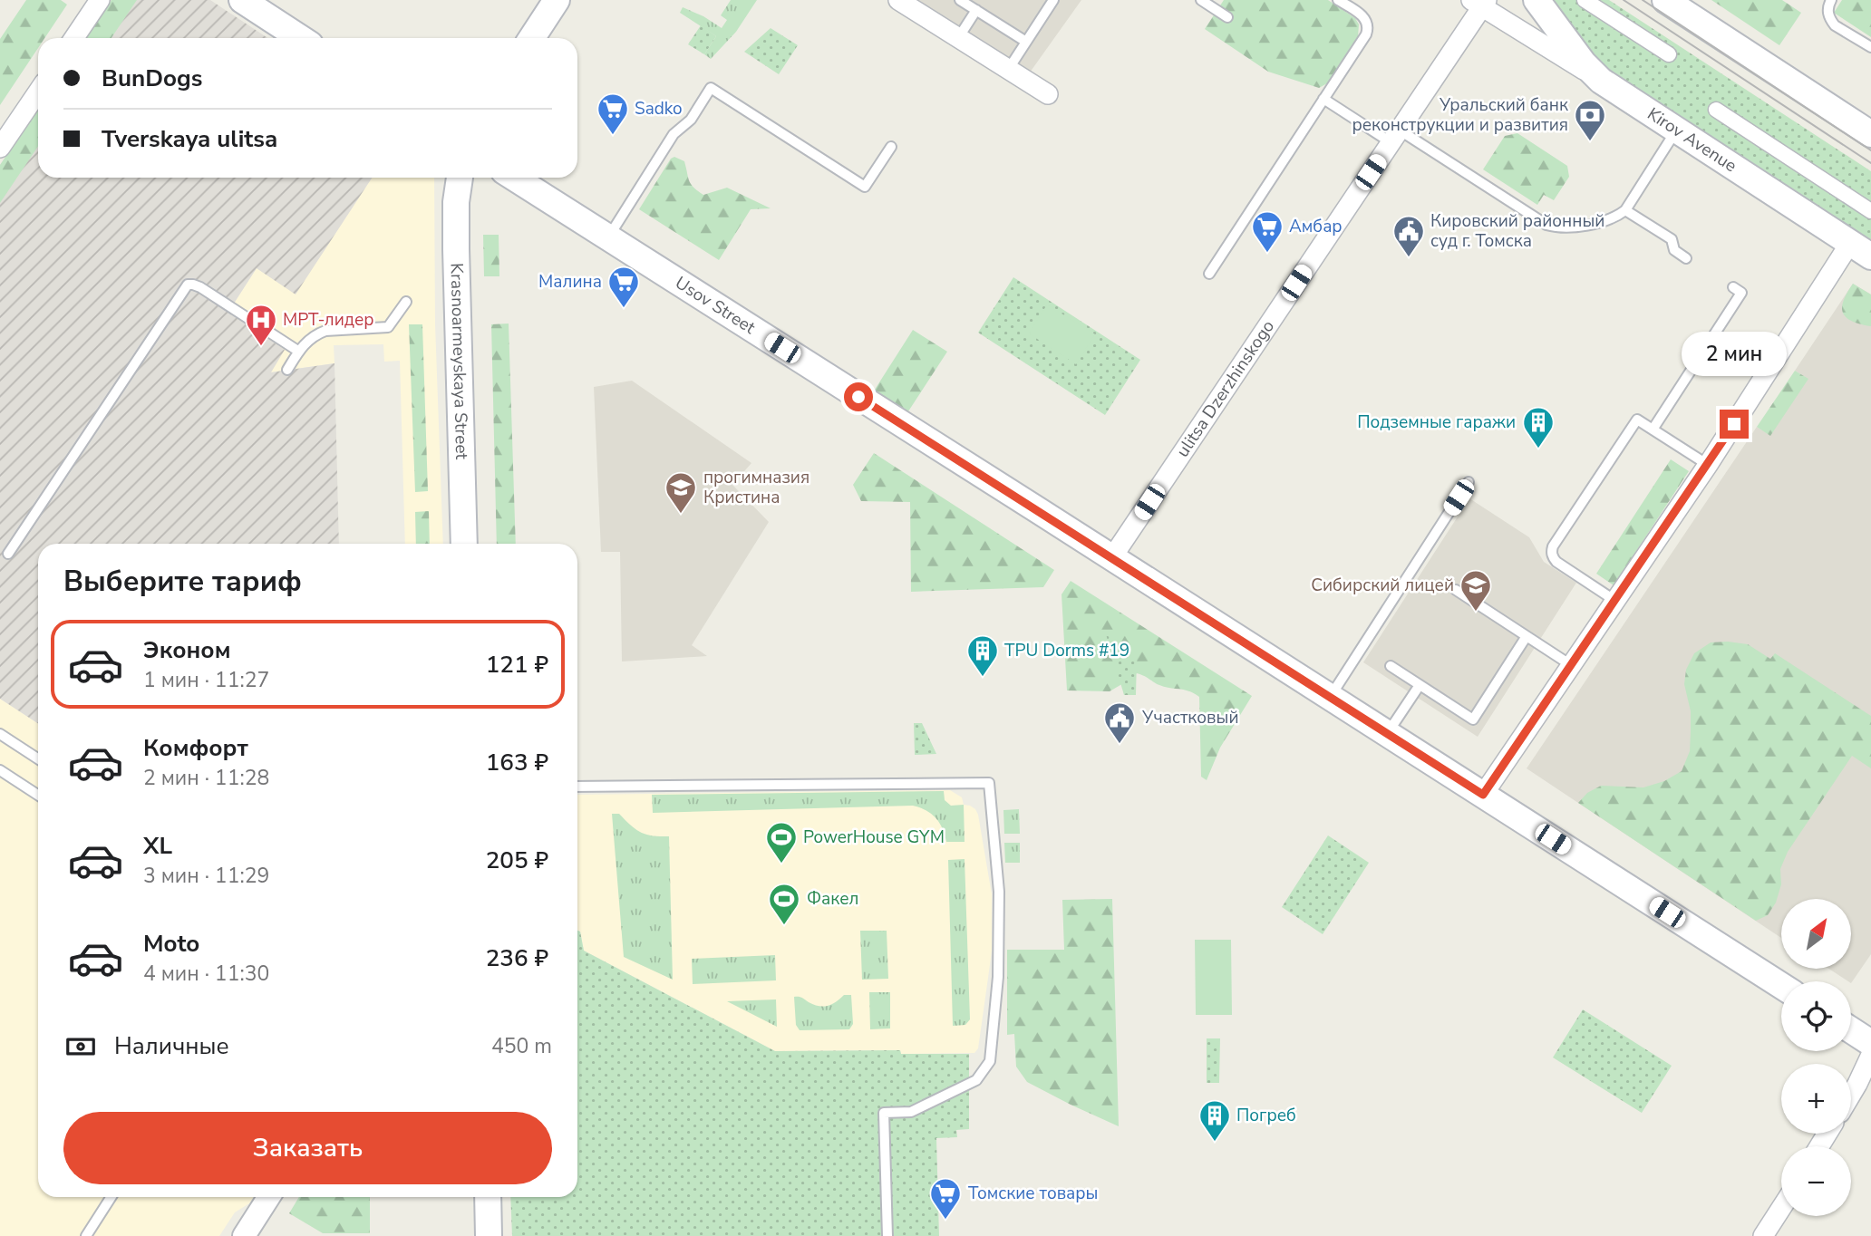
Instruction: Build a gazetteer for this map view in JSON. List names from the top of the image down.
{
  "streets": {
    "main road": ["Kirov Avenue", "Usov Street", "Krasnoarmeyskaya Street"],
    "street": ["ulitsa Dzerzhinskogo"]
  },
  "crossings": [
    ["Usov Street", "ulitsa Dzerzhinskogo"]
  ],
  "places": {
    "supermarket": [
      "Sadko",
      "Амбар",
      "Малина",
      "Томские товары"
    ],
    "bank": ["Уральский банк реконструкции и развития"],
    "public building": ["Кировский районный суд г. Томска", "Участковый"],
    "hospital": ["МРТ-лидер"],
    "building": ["Подземные гаражи", "TPU Dorms #19", "Погреб"],
    "school or university": ["прогимназия Кристина", "Сибирский лицей"],
    "sports": ["PowerHouse GYM", "Факел"]
  },
  "north": "top right",
  "page": {
    "banner": ["BunDogs", "Tverskaya ulitsa"],
    "bubble": "2 мин",
    "heading": "Выберите тариф",
    "list": [
      {
        "name": "Эконом",
        "note": "1 мин · 11:27",
        "value": "121 ₽"
      },
      {
        "name": "Комфорт",
        "note": "2 мин · 11:28",
        "value": "163 ₽"
      },
      {
        "name": "XL",
        "note": "3 мин · 11:29",
        "value": "205 ₽"
      },
      {
        "name": "Moto",
        "note": "4 мин · 11:30",
        "value": "236 ₽"
      }
    ],
    "map_buttons": ["+", "−"],
    "pay": ["Наличные", "450 m"],
    "buttons": "Заказать"
  }
}
